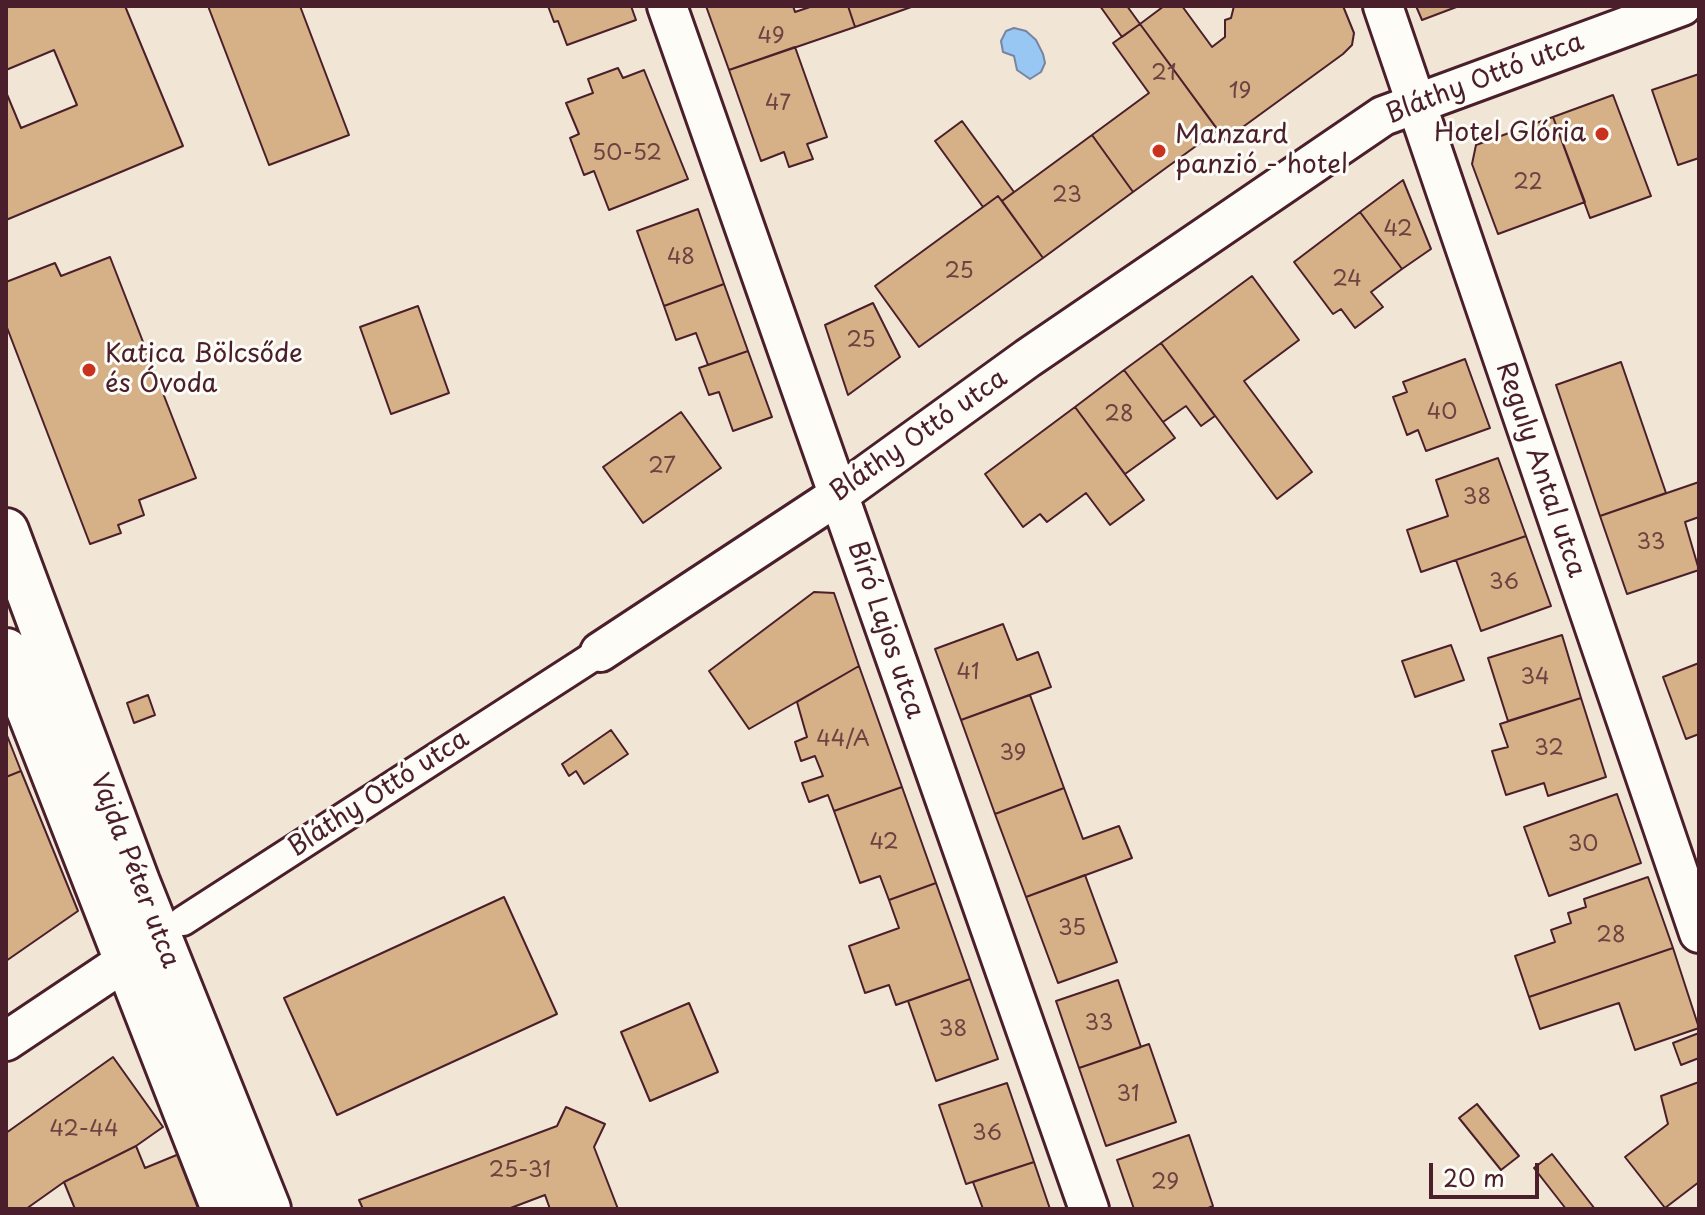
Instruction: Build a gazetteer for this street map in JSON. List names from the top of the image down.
{
  "streets": {
    "street": [
      "Bláthy Ottó utca",
      "Reguly Antal utca",
      "Bíró Lajos utca",
      "Vajda Péter utca"
    ]
  },
  "crossings": [
    ["Bláthy Ottó utca", "Reguly Antal utca"],
    ["Bláthy Ottó utca", "Bíró Lajos utca"],
    ["Bláthy Ottó utca", "Vajda Péter utca"]
  ],
  "places": ["Hotel Glória", "Manzard panzió - hotel", "Katica Bölcsőde és Óvoda"],
  "house_numbers": [
    "49",
    "21",
    "19",
    "47",
    "50-52",
    "22",
    "23",
    "42",
    "48",
    "25",
    "24",
    "25",
    "40",
    "28",
    "27",
    "38",
    "33",
    "36",
    "41",
    "34",
    "44/A",
    "32",
    "39",
    "42",
    "30",
    "35",
    "28",
    "33",
    "38",
    "31",
    "42-44",
    "36",
    "25-31",
    "29"
  ],
  "scale_bar": "20 m"
}
